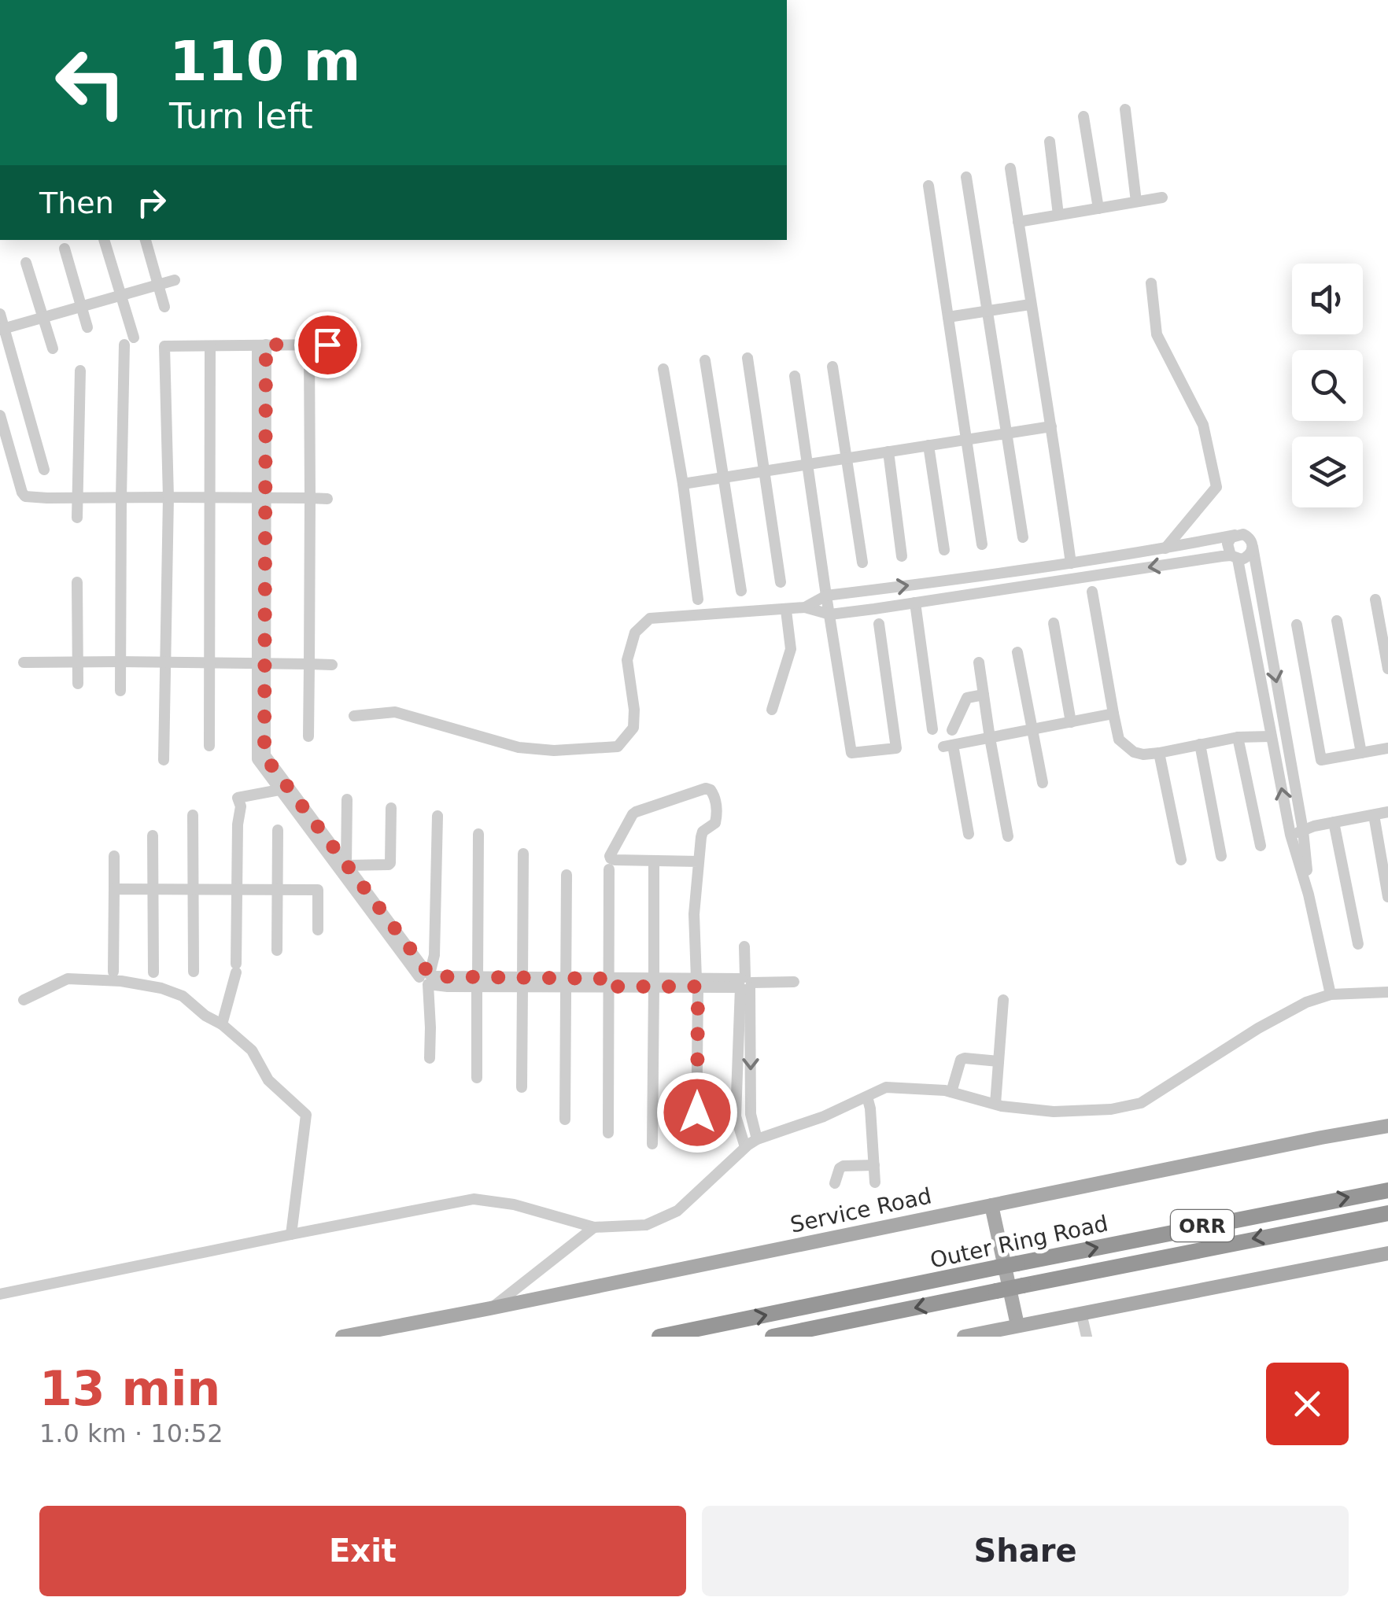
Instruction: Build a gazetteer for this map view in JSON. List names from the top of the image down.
{
  "streets": {
    "highway": ["ORR", "Outer Ring Road"],
    "main road": ["Service Road"]
  },
  "page": {
    "turn": ["110 m", "Turn left"],
    "then": "Then",
    "heading": ["13 min", "1.0 km · 10:52"],
    "buttons": ["Exit", "Share"]
  }
}
